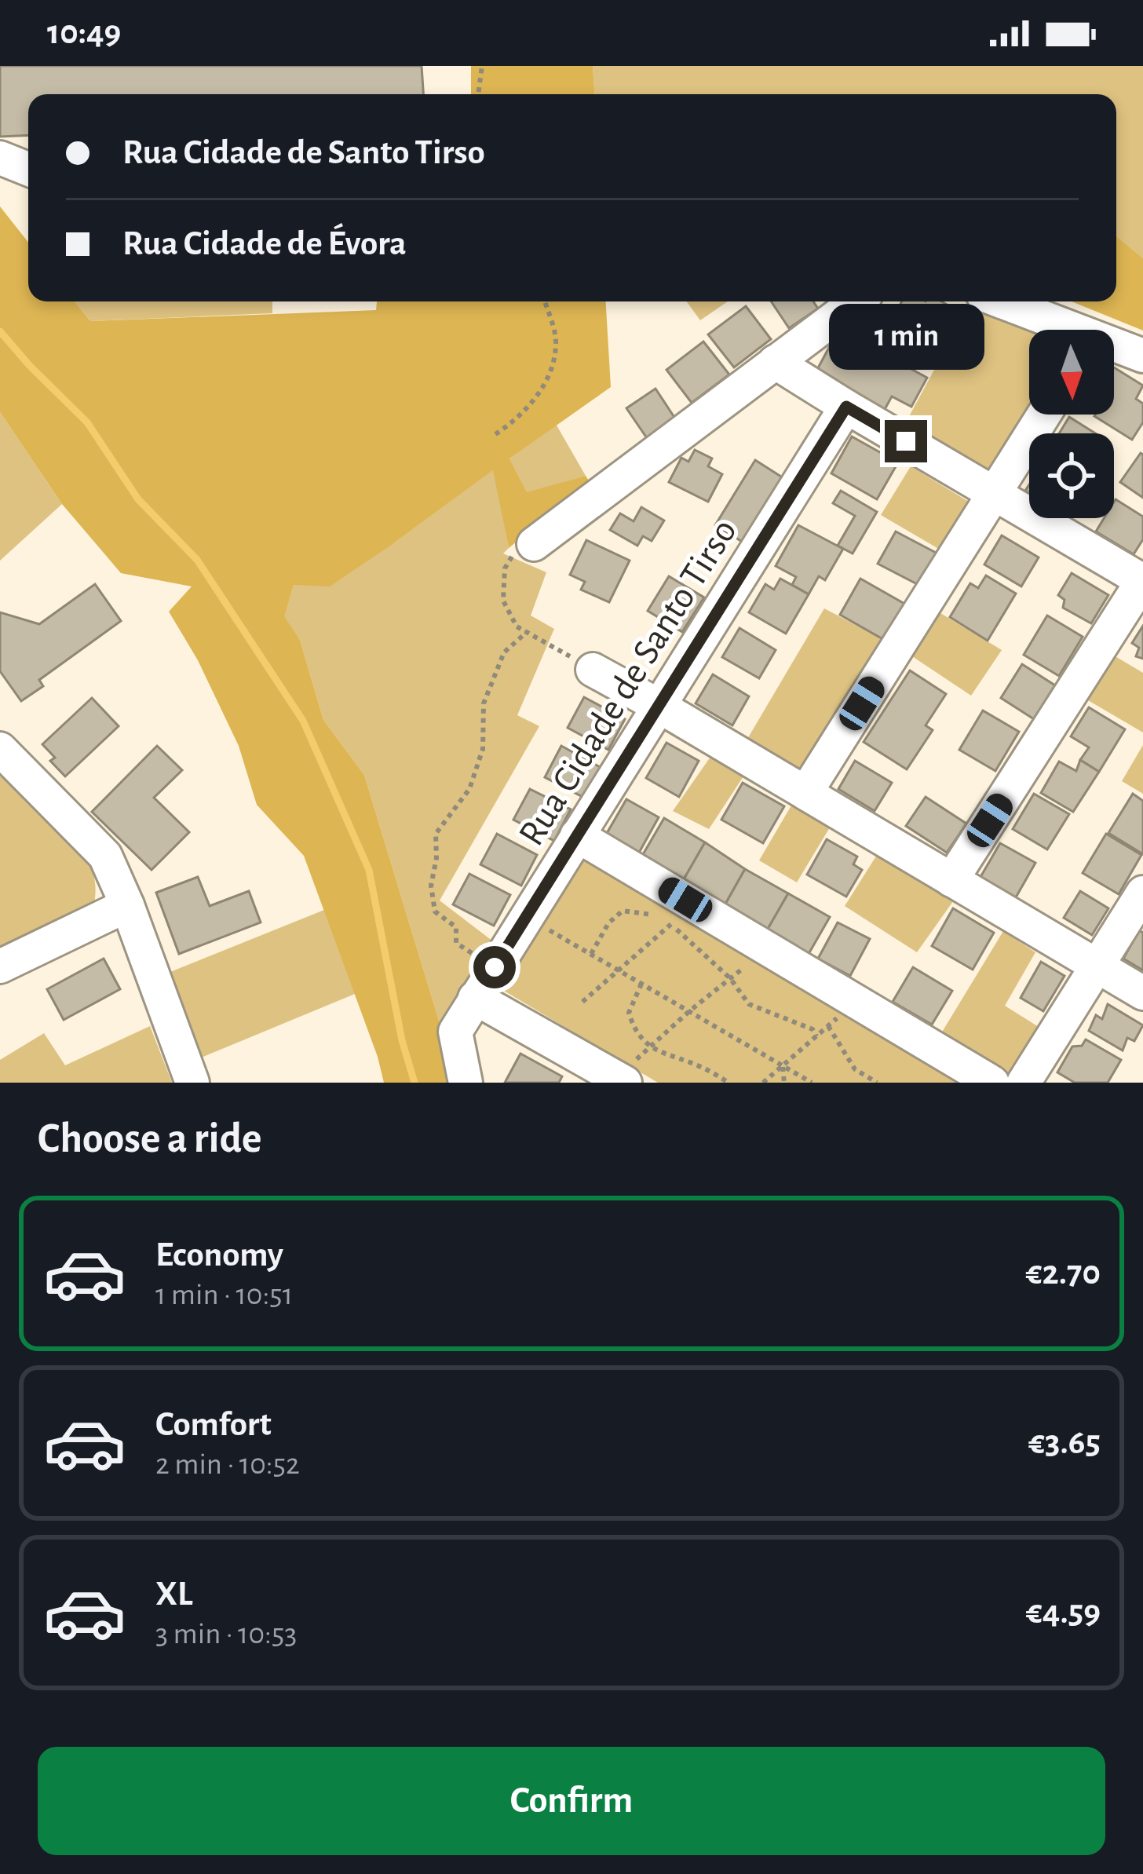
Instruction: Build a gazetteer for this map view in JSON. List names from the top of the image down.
{
  "streets": {
    "street": ["Rua Cidade de Santo Tirso"]
  },
  "north": "bottom",
  "page": {
    "status": "10:49",
    "banner": ["Rua Cidade de Santo Tirso", "Rua Cidade de Évora"],
    "bubble": "1 min",
    "heading": "Choose a ride",
    "list": [
      {
        "name": "Economy",
        "note": "1 min · 10:51",
        "value": "€2.70"
      },
      {
        "name": "Comfort",
        "note": "2 min · 10:52",
        "value": "€3.65"
      },
      {
        "name": "XL",
        "note": "3 min · 10:53",
        "value": "€4.59"
      }
    ],
    "buttons": "Confirm"
  }
}
